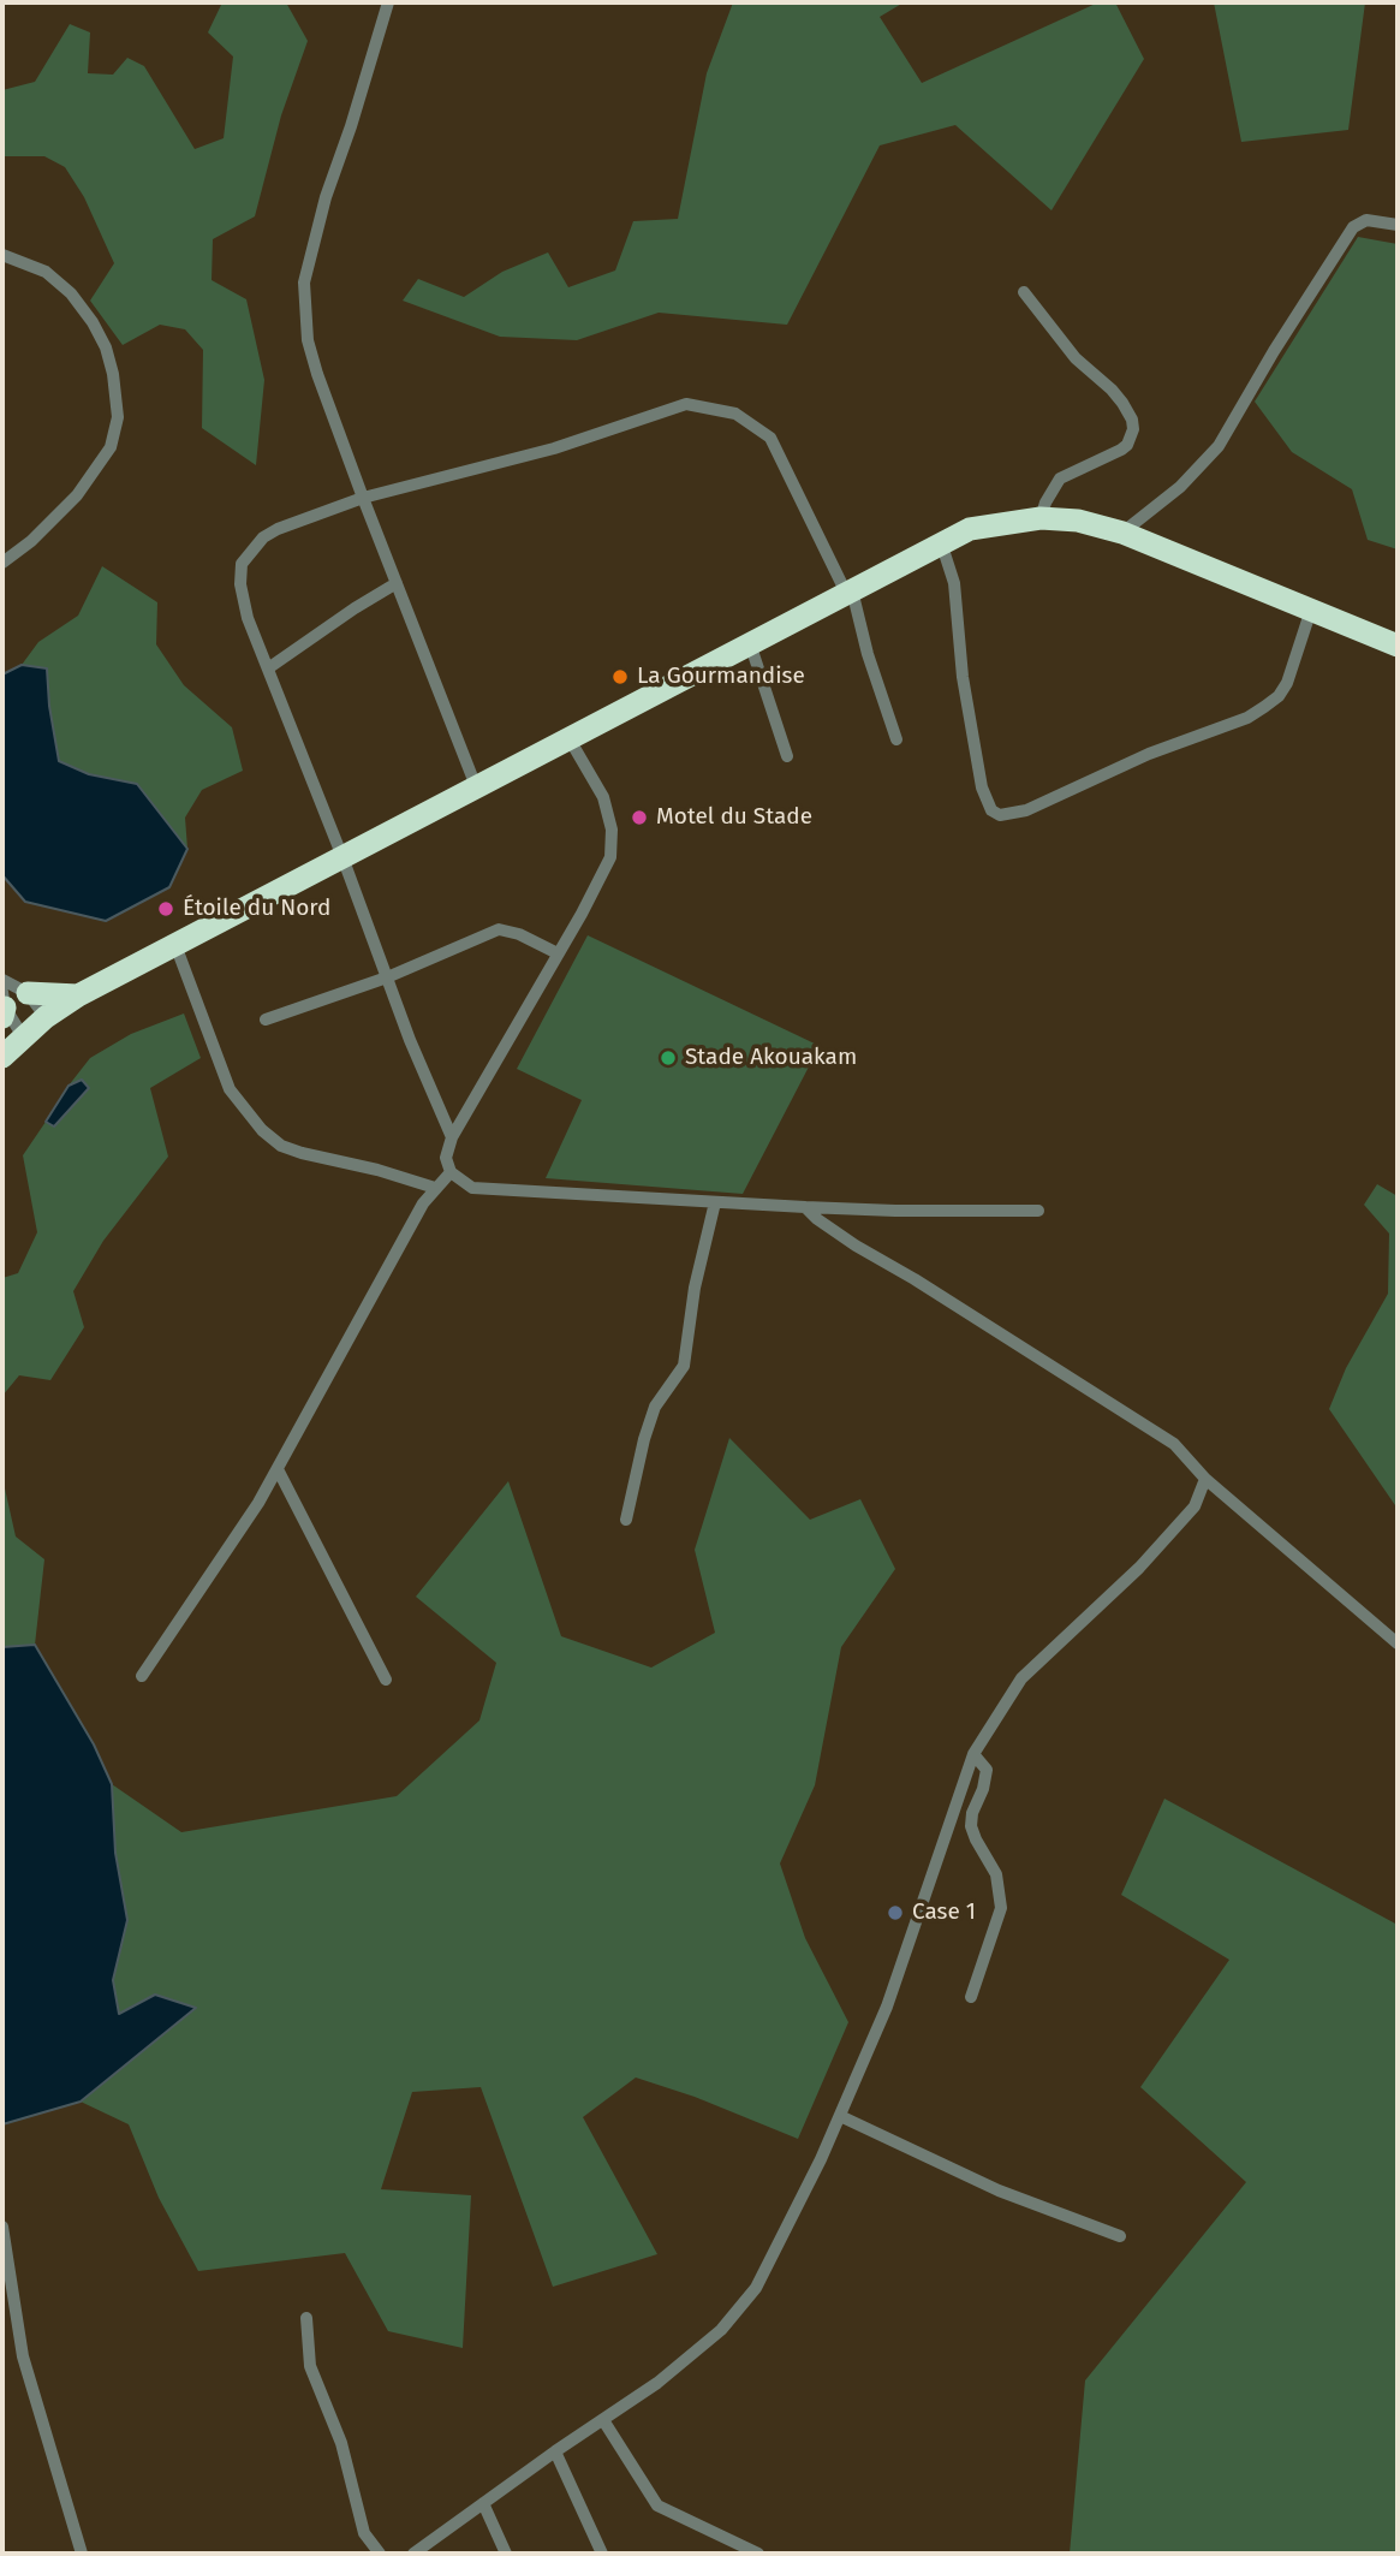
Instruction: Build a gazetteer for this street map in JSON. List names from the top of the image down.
{
  "places": [
    "La Gourmandise",
    "Motel du Stade",
    "Étoile du Nord",
    "Stade Akouakam",
    "Case 1"
  ]
}
